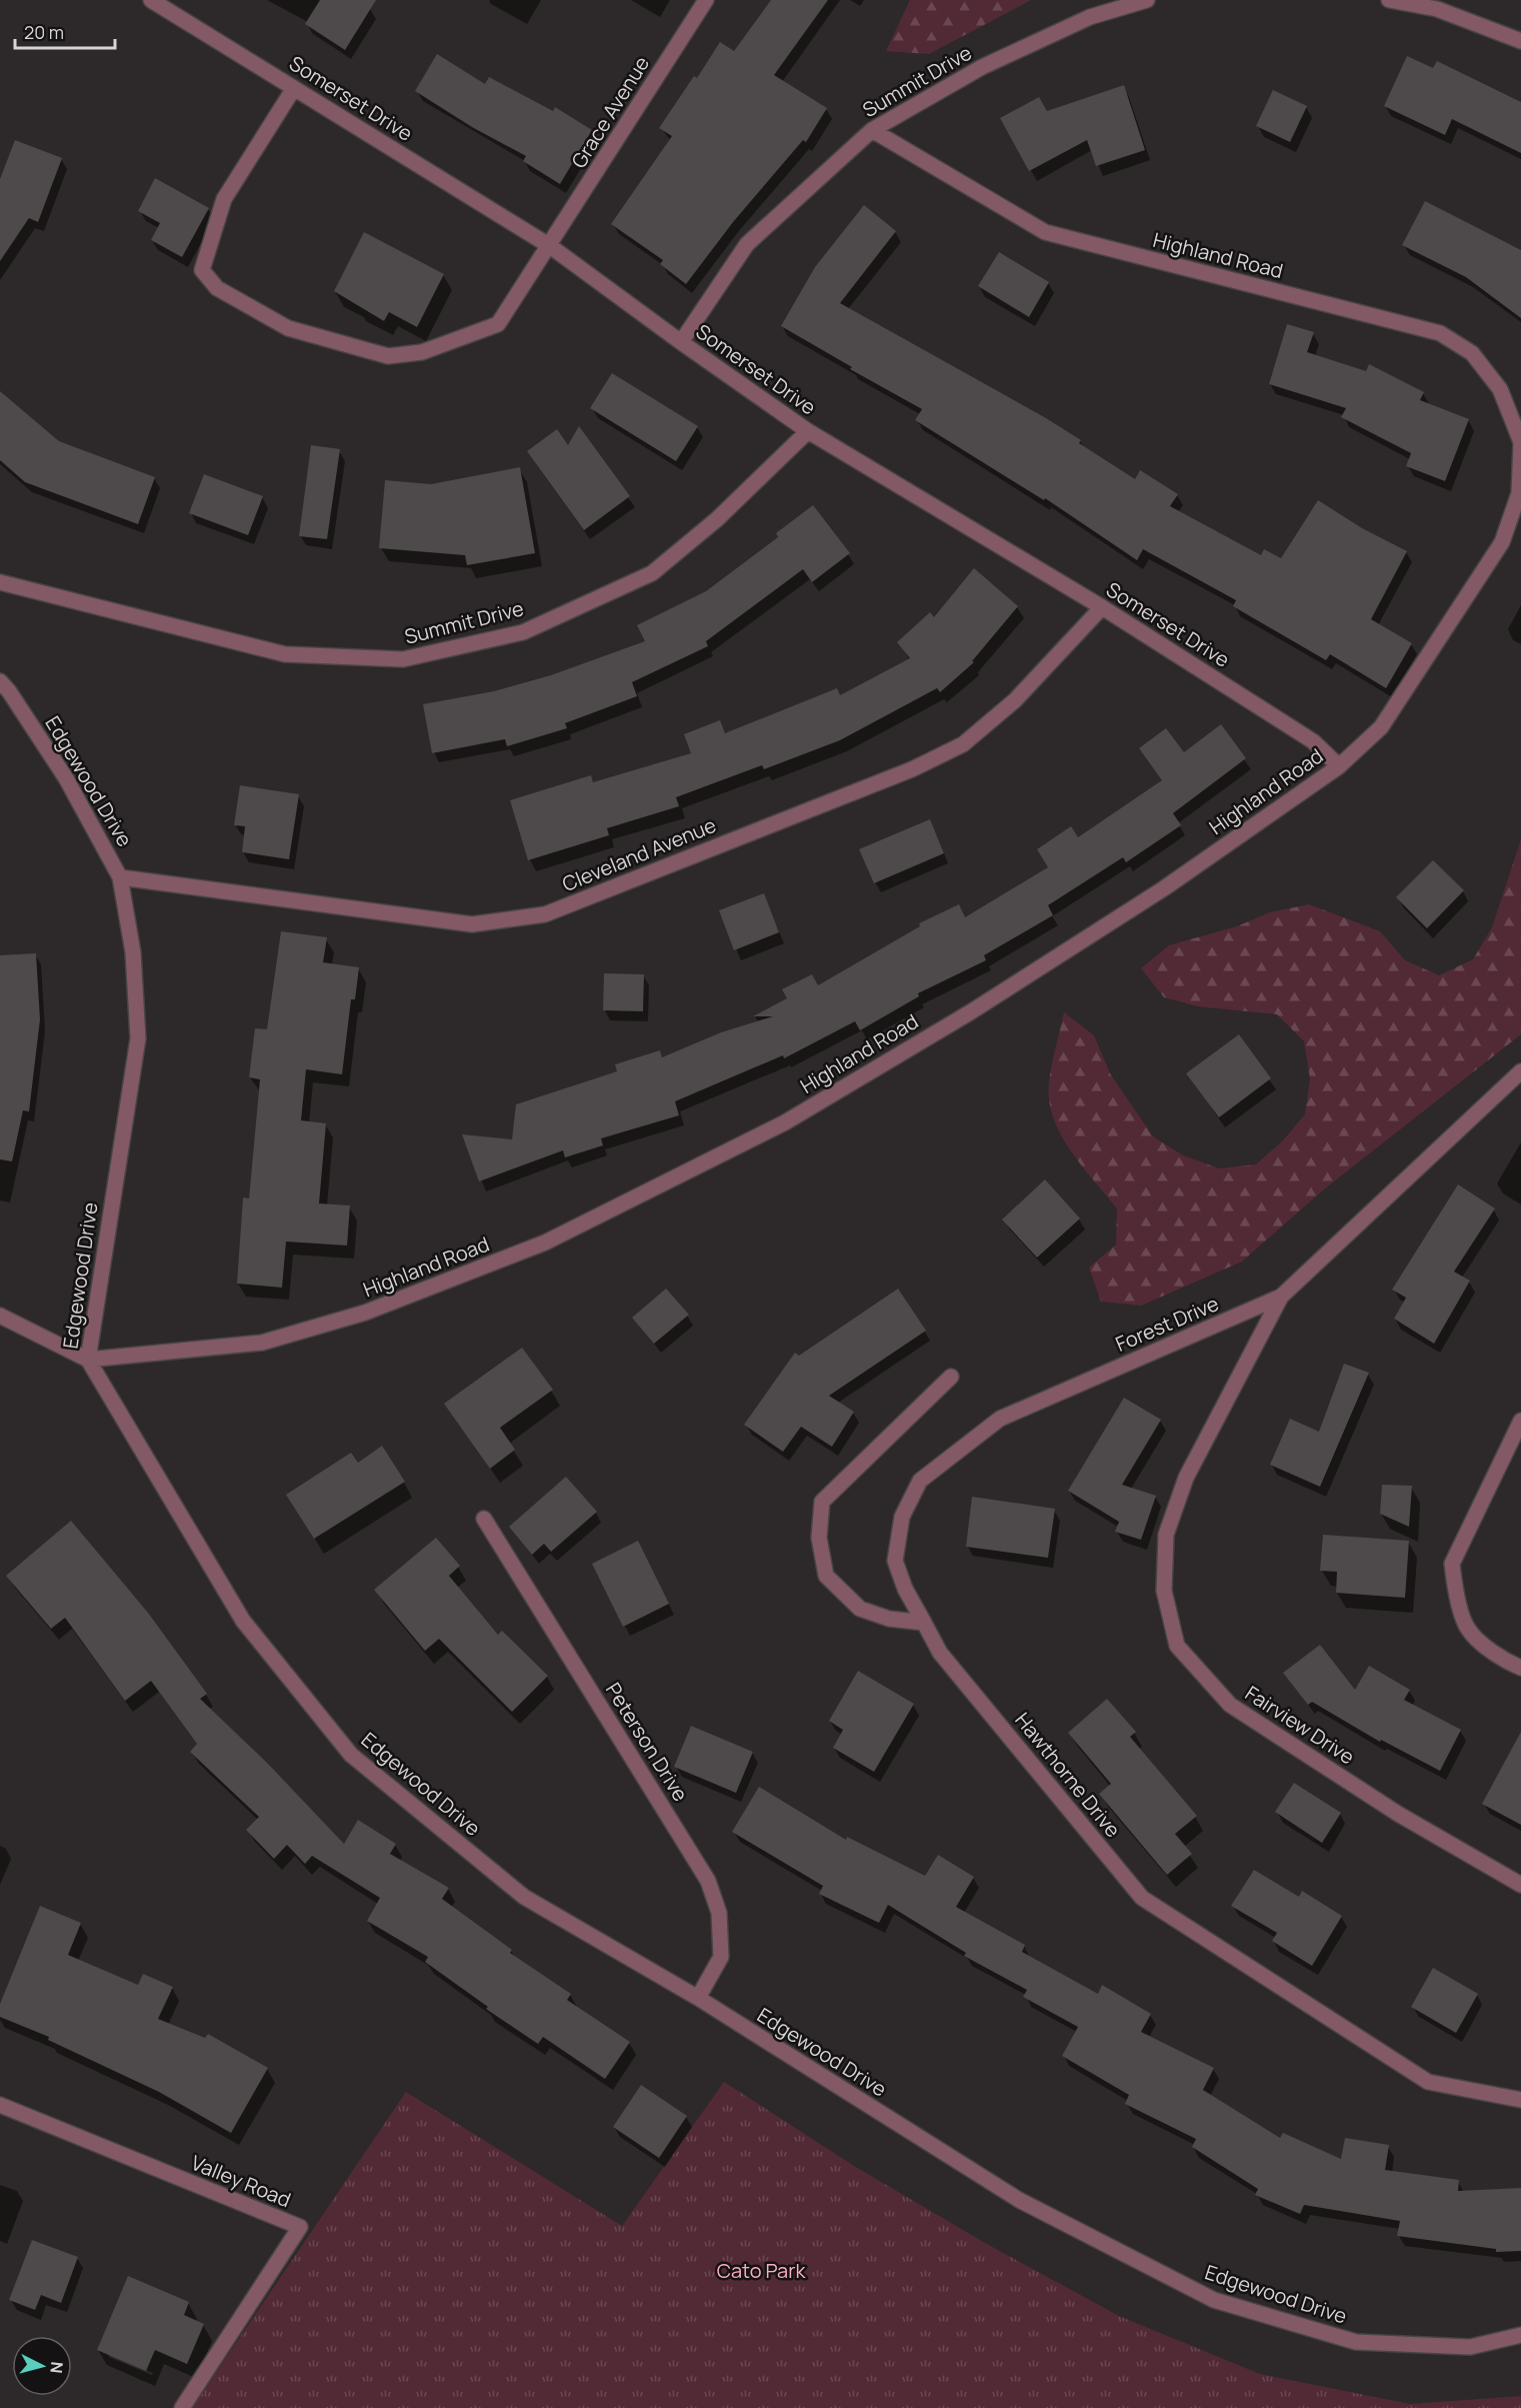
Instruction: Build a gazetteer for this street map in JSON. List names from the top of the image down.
{
  "streets": {
    "street": [
      "Summit Drive",
      "Somerset Drive",
      "Grace Avenue",
      "Highland Road",
      "Edgewood Drive",
      "Cleveland Avenue",
      "Forest Drive",
      "Fairview Drive",
      "Peterson Drive",
      "Hawthorne Drive",
      "Valley Road"
    ]
  },
  "crossings": [
    ["Summit Drive", "Somerset Drive"],
    ["Summit Drive", "Highland Road"],
    ["Somerset Drive", "Grace Avenue"],
    ["Somerset Drive", "Highland Road"],
    ["Somerset Drive", "Cleveland Avenue"],
    ["Highland Road", "Edgewood Drive"],
    ["Edgewood Drive", "Cleveland Avenue"],
    ["Edgewood Drive", "Peterson Drive"],
    ["Forest Drive", "Fairview Drive"],
    ["Forest Drive", "Hawthorne Drive"]
  ],
  "parks": ["Cato Park"],
  "scale_bar": "20 m",
  "north": "right"
}
